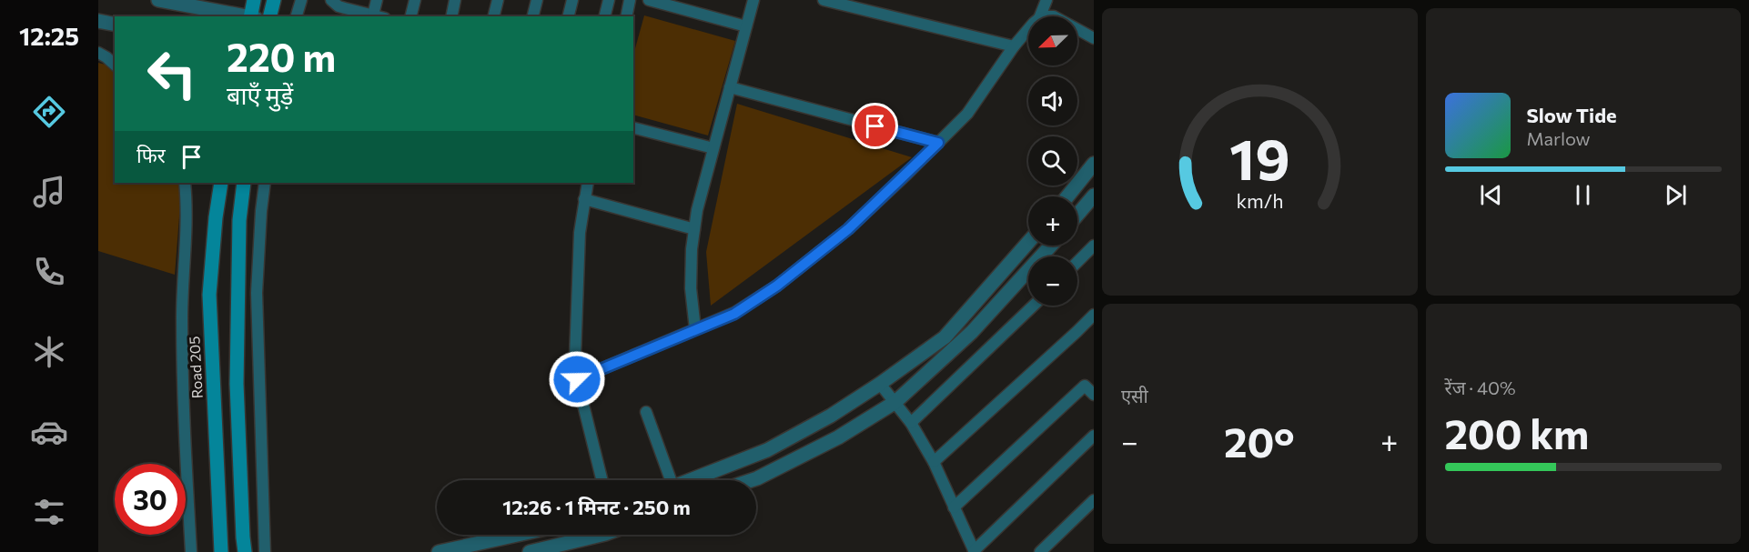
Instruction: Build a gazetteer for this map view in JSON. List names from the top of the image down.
{
  "streets": {
    "main road": ["Road 205"]
  },
  "north": "bottom left",
  "page": {
    "tabs": "12:25",
    "map_buttons": ["+", "−"],
    "turn": ["220 m", "बाएँ मुड़ें"],
    "song": ["Slow Tide", "Marlow"],
    "then": "फिर",
    "tile": [
      "एसी",
      ["रेंज · 40%", "200 km"]
    ],
    "heat": ["−", "20°", "+"],
    "limit": "30",
    "trip": "12:26 · 1 मिनट · 250 m",
    "gauge": ["19", "km/h"]
  }
}
